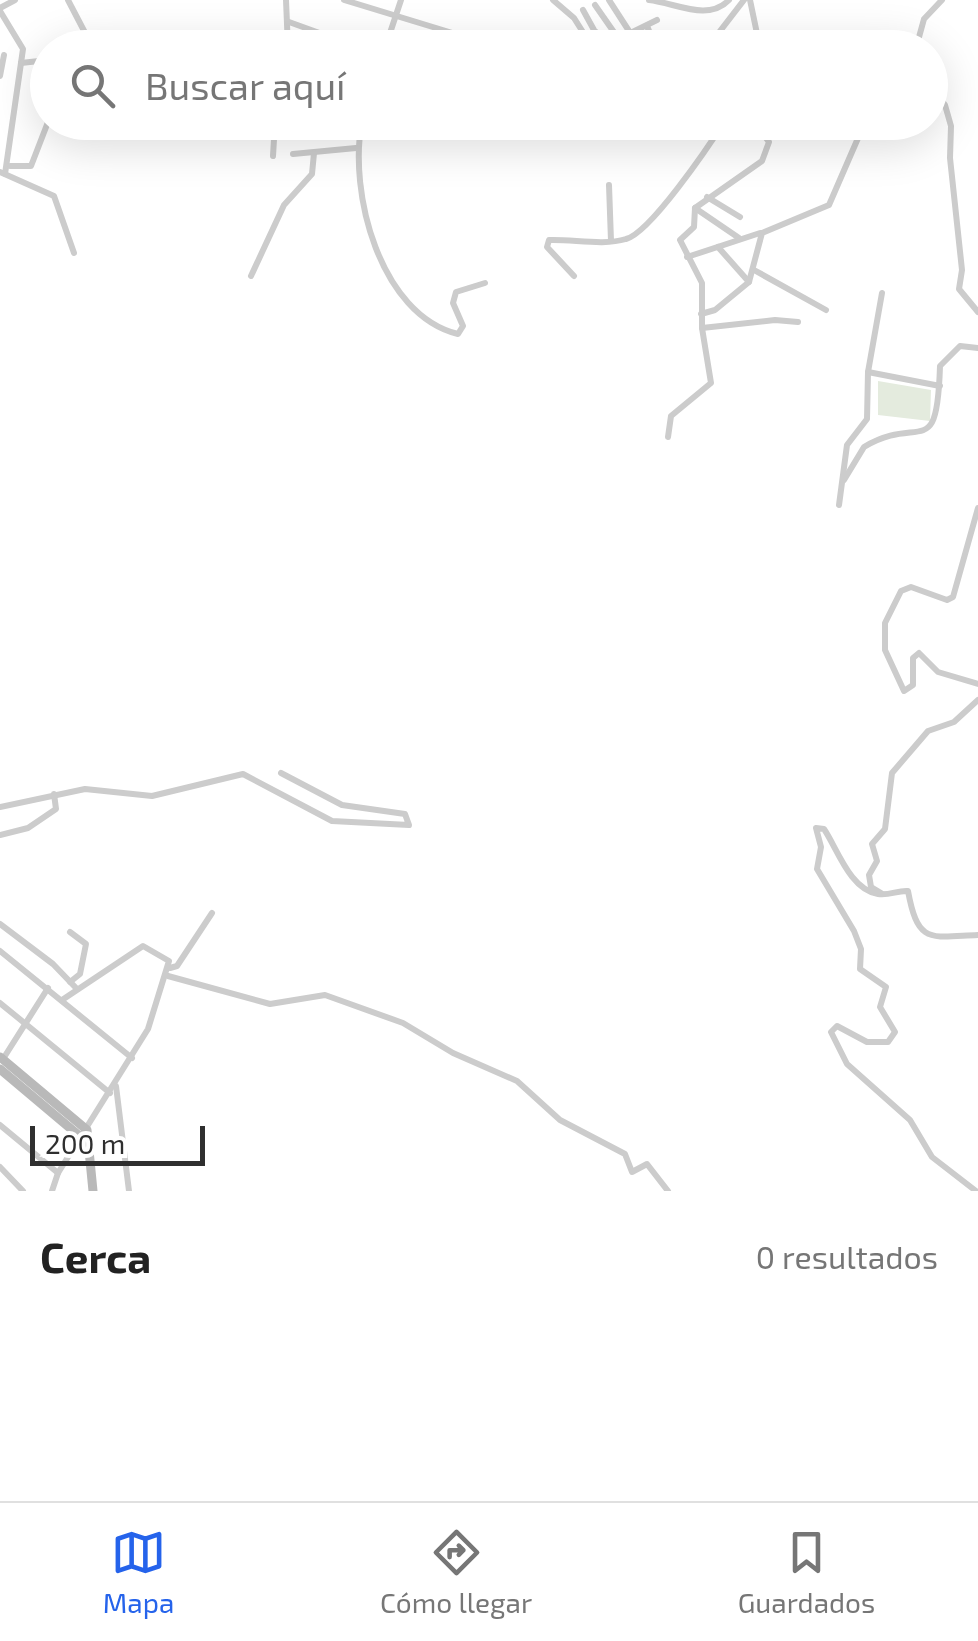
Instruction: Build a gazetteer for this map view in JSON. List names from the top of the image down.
{
  "scale_bar": "200 m",
  "page": {
    "search": "Buscar aquí",
    "scale": "200 m",
    "heading": ["Cerca", "0 resultados"],
    "nav": ["Mapa", "Cómo llegar", "Guardados"]
  }
}
